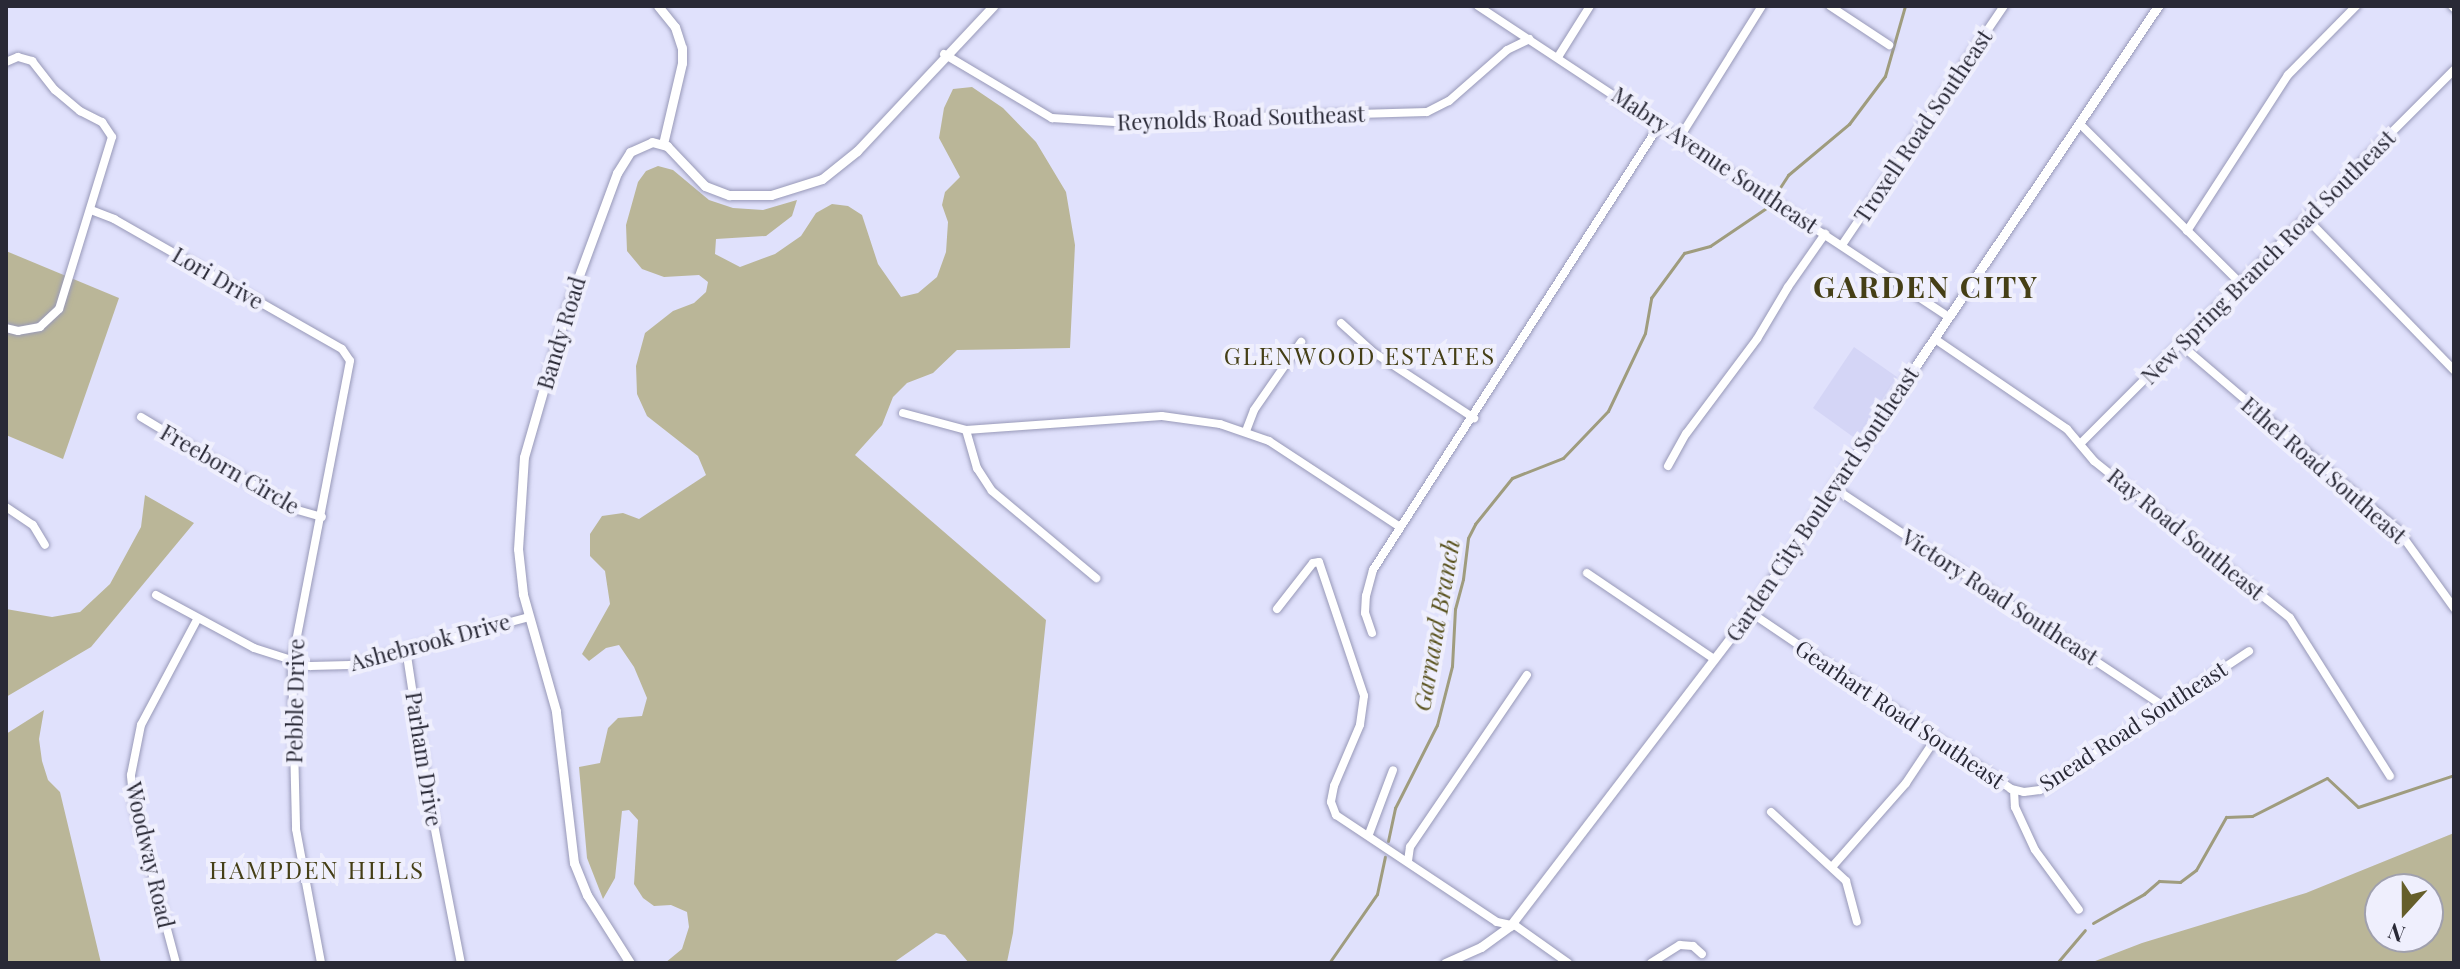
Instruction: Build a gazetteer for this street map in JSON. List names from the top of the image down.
{
  "streets": {
    "street": [
      "Reynolds Road Southeast",
      "Troxell Road Southeast",
      "Mabry Avenue Southeast",
      "New Spring Branch Road Southeast",
      "Lori Drive",
      "Bandy Road",
      "Freeborn Circle",
      "Ethel Road Southeast",
      "Garden City Boulevard Southeast",
      "Ray Road Southeast",
      "Victory Road Southeast",
      "Ashebrook Drive",
      "Pebble Drive",
      "Gearhart Road Southeast",
      "Snead Road Southeast",
      "Parham Drive",
      "Woodway Road"
    ]
  },
  "crossings": [
    ["Reynolds Road Southeast", "Mabry Avenue Southeast"],
    ["Troxell Road Southeast", "Mabry Avenue Southeast"],
    ["Mabry Avenue Southeast", "Garden City Boulevard Southeast"],
    ["New Spring Branch Road Southeast", "Ethel Road Southeast"],
    ["New Spring Branch Road Southeast", "Ray Road Southeast"],
    ["Lori Drive", "Pebble Drive"],
    ["Bandy Road", "Ashebrook Drive"],
    ["Freeborn Circle", "Pebble Drive"],
    ["Garden City Boulevard Southeast", "Ray Road Southeast"],
    ["Garden City Boulevard Southeast", "Victory Road Southeast"],
    ["Garden City Boulevard Southeast", "Gearhart Road Southeast"],
    ["Victory Road Southeast", "Snead Road Southeast"],
    ["Ashebrook Drive", "Pebble Drive"],
    ["Ashebrook Drive", "Parham Drive"],
    ["Ashebrook Drive", "Woodway Road"],
    ["Gearhart Road Southeast", "Snead Road Southeast"]
  ],
  "districts": ["GARDEN CITY", "GLENWOOD ESTATES", "HAMPDEN HILLS"],
  "water": ["Garnand Branch"],
  "north": "bottom"
}
